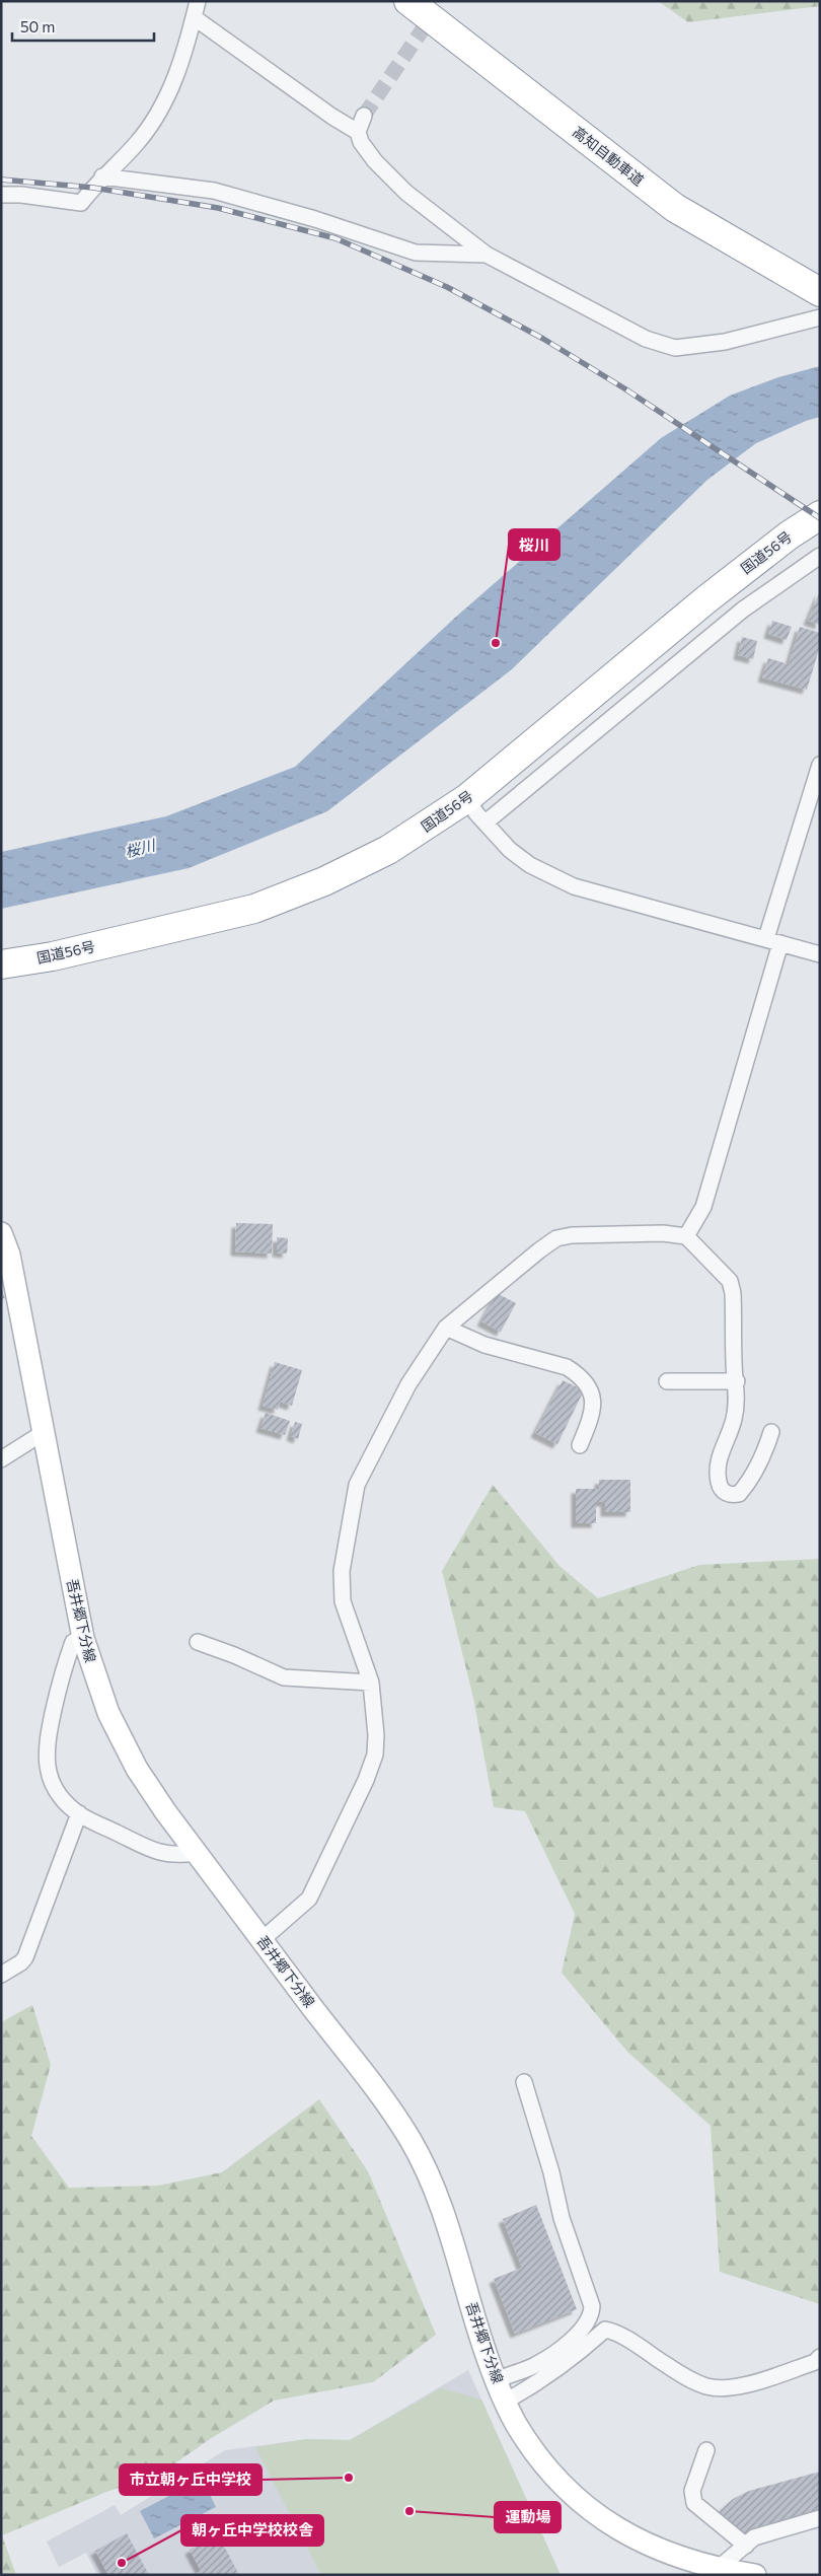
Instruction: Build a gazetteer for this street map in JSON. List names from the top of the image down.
{
  "streets": {
    "highway": ["高知自動車道", "国道56号"],
    "main road": ["吾井郷下分線"]
  },
  "water": ["桜川"],
  "places": [
    "桜川",
    "市立朝ヶ丘中学校",
    "運動場",
    "朝ヶ丘中学校校舎"
  ],
  "scale_bar": "50 m"
}
